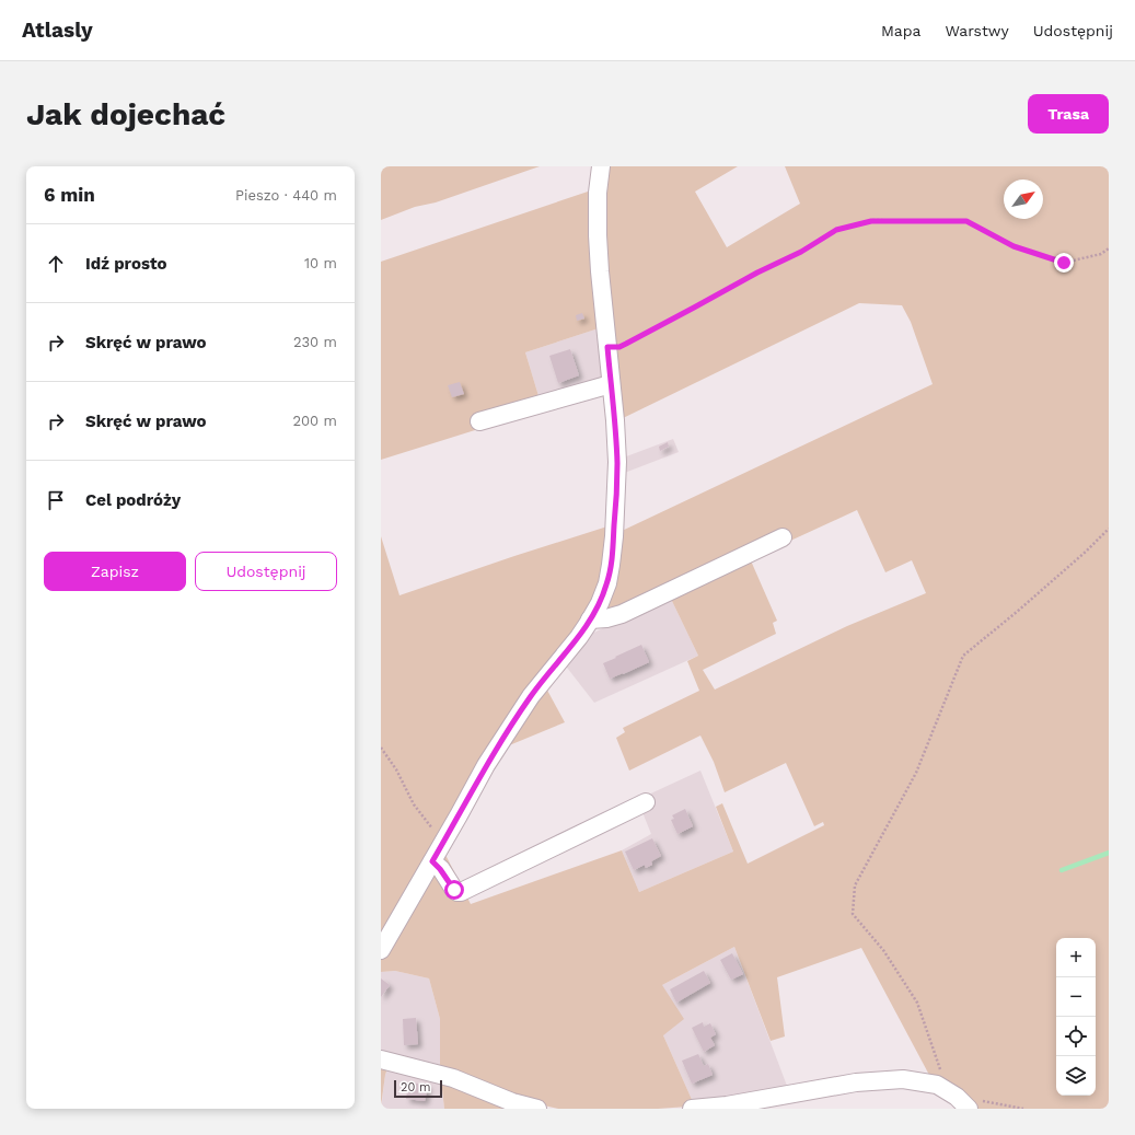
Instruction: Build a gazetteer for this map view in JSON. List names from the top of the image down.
{
  "scale_bar": "20 m",
  "north": "top right",
  "page": {
    "header": "Atlasly",
    "nav": ["Mapa", "Warstwy", "Udostępnij"],
    "buttons": [
      "Trasa",
      ["Zapisz", "Udostępnij"]
    ],
    "title": "Jak dojechać",
    "heading": ["6 min", "Pieszo · 440 m"],
    "list": [
      ["Idź prosto", "10 m"],
      ["Skręć w prawo", "230 m"],
      ["Skręć w prawo", "200 m"],
      "Cel podróży"
    ],
    "map_buttons": ["+", "−"],
    "scale": "20 m"
  }
}
